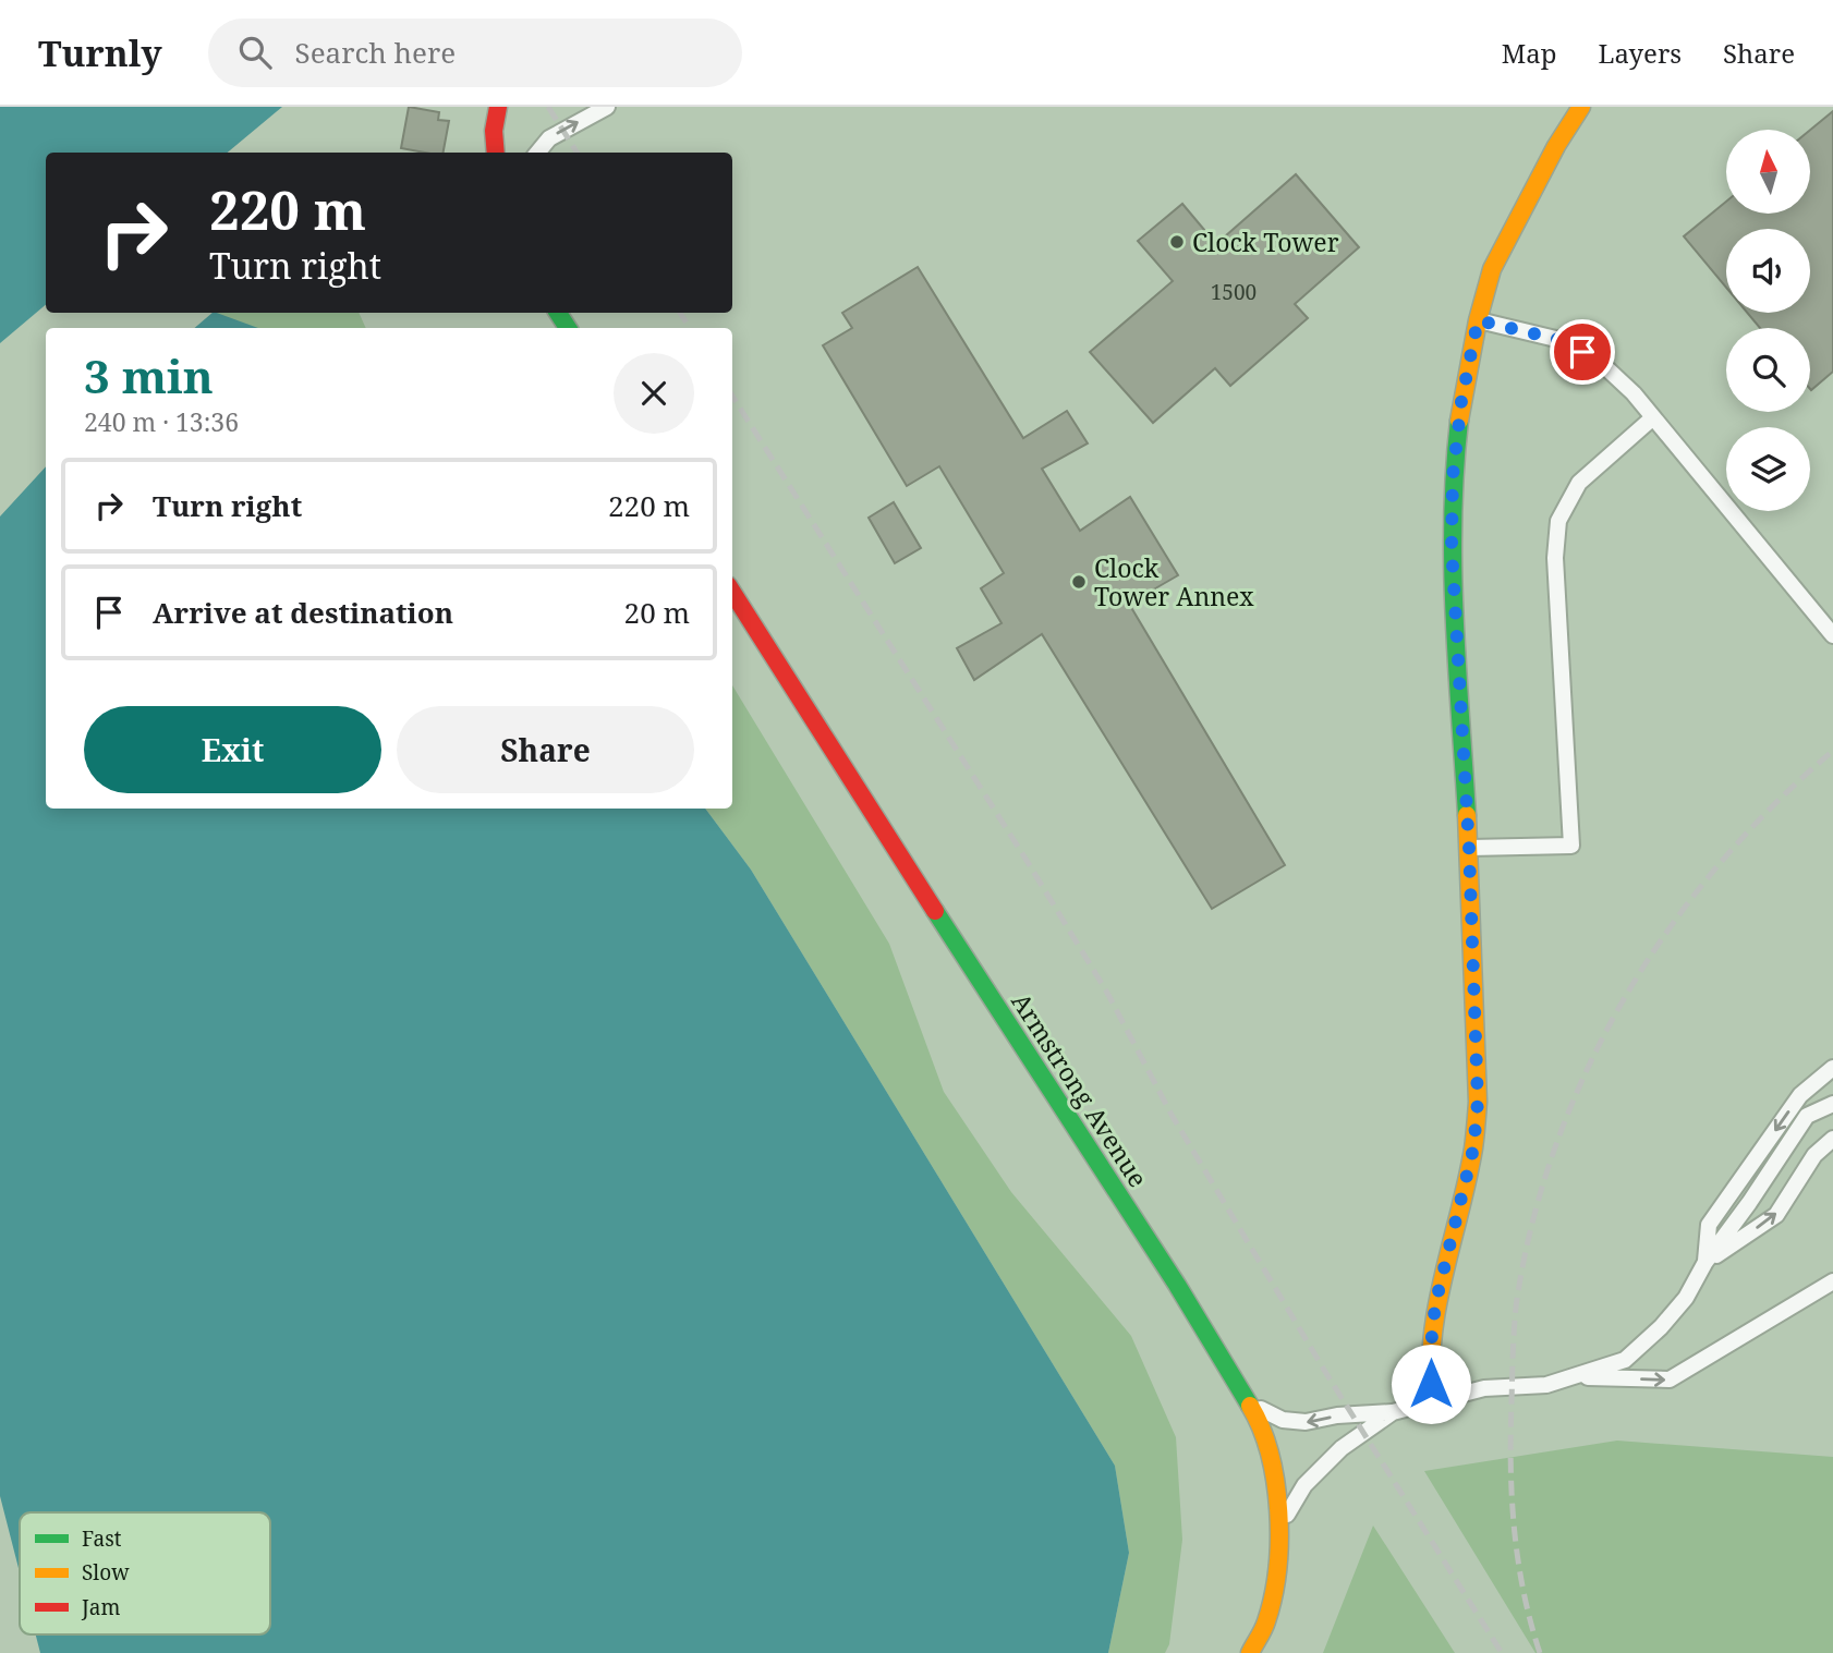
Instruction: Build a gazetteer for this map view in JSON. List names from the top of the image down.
{
  "streets": {
    "street": ["Armstrong Avenue"]
  },
  "places": ["Clock Tower", "Clock Tower Annex"],
  "house_numbers": ["1500"],
  "legend": ["Fast", "Slow", "Jam"],
  "north": "top",
  "page": {
    "header": "Turnly",
    "search": "Search here",
    "nav": ["Map", "Layers", "Share"],
    "turn": ["220 m", "Turn right"],
    "heading": ["3 min", "240 m · 13:36"],
    "list": [
      {
        "name": "Turn right",
        "value": "220 m"
      },
      {
        "name": "Arrive at destination",
        "value": "20 m"
      }
    ],
    "buttons": ["Exit", "Share"]
  }
}
